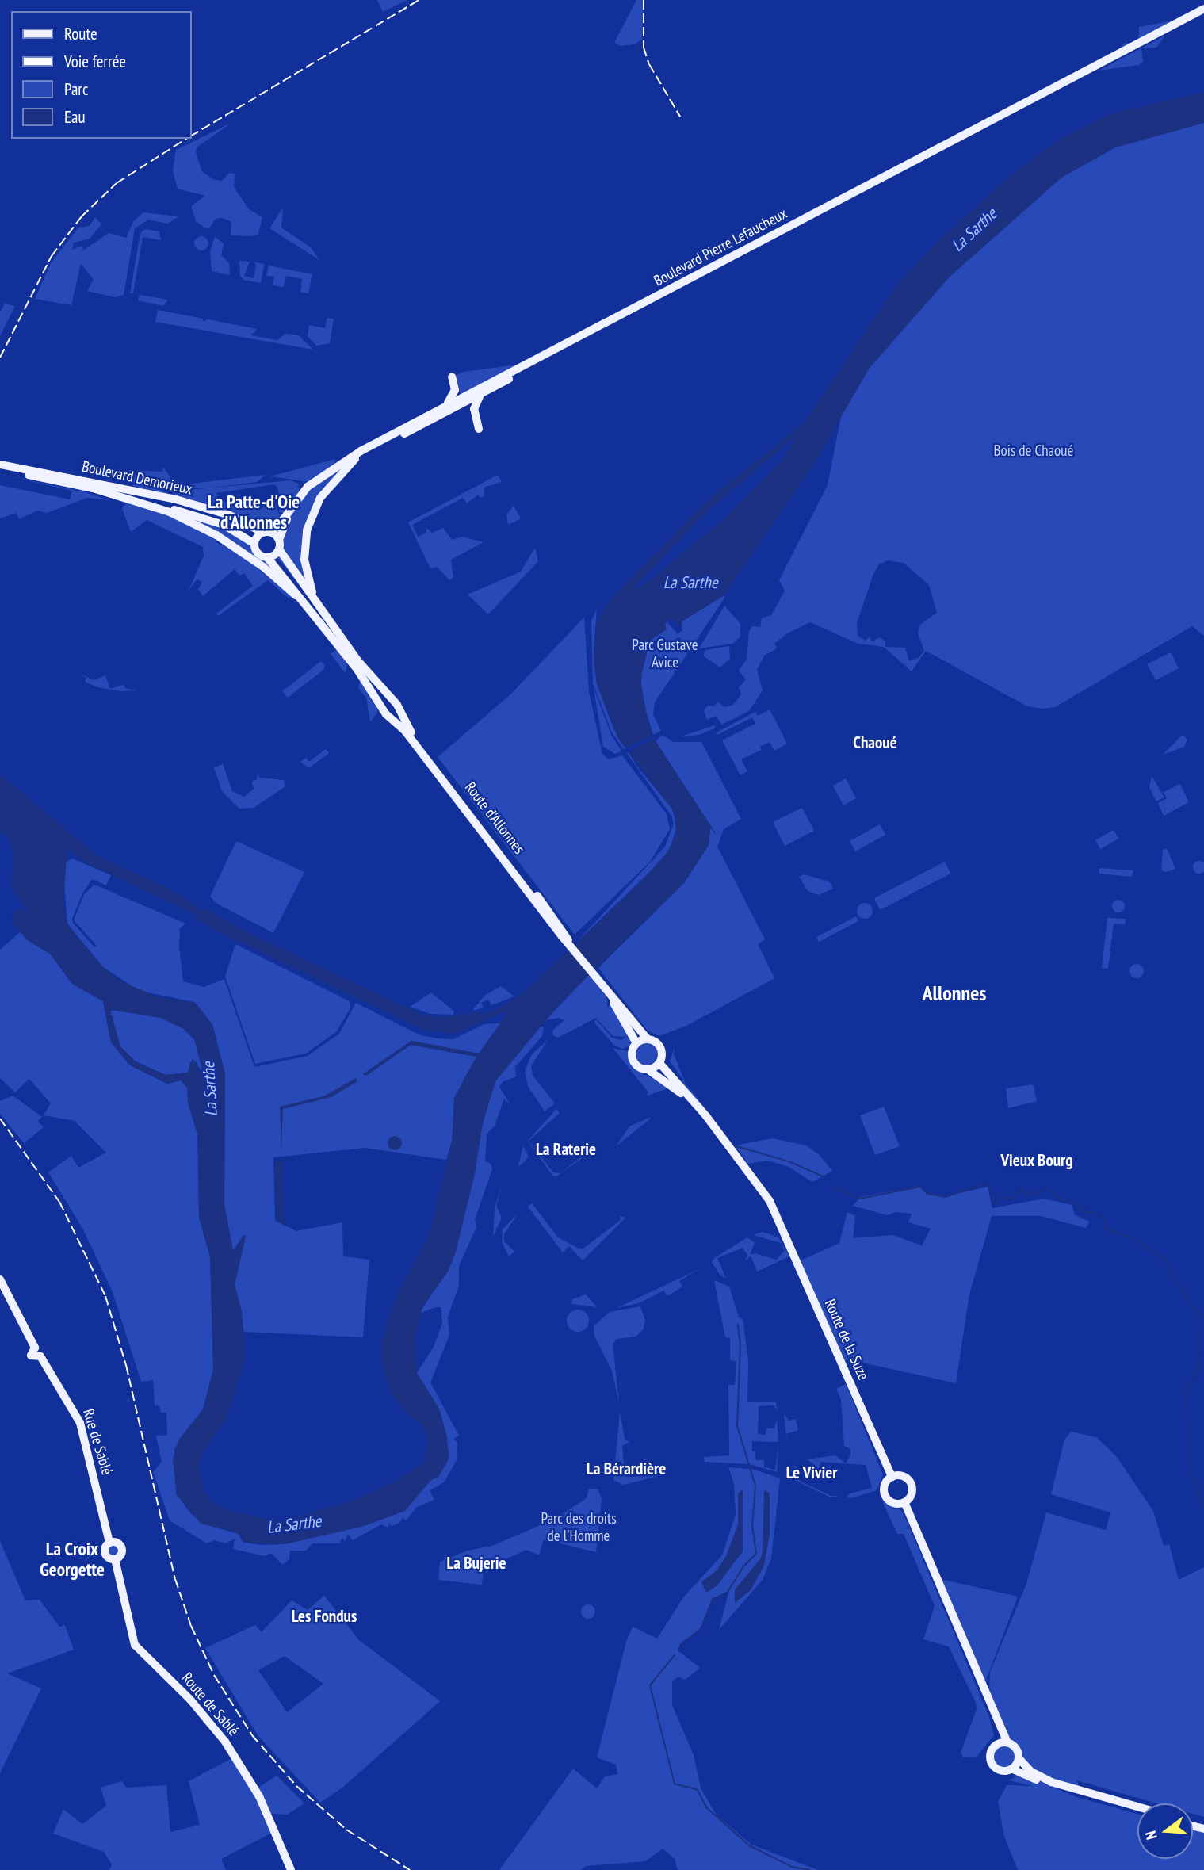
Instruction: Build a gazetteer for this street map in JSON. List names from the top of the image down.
{
  "streets": {
    "main road": [
      "Boulevard Pierre Lefaucheux",
      "Boulevard Demorieux",
      "Route d'Allonnes",
      "Route de la Suze",
      "Rue de Sablé",
      "Route de Sablé"
    ]
  },
  "crossings": [
    ["Boulevard Pierre Lefaucheux", "Boulevard Demorieux"],
    ["Boulevard Pierre Lefaucheux", "Route d'Allonnes"],
    ["Boulevard Demorieux", "Route d'Allonnes"],
    ["Route d'Allonnes", "Route de la Suze"],
    ["Rue de Sablé", "Route de Sablé"]
  ],
  "districts": [
    "La Patte-d'Oie d'Allonnes",
    "Chaoué",
    "Allonnes",
    "La Raterie",
    "Vieux Bourg",
    "La Bérardière",
    "Le Vivier",
    "La Croix Georgette",
    "La Bujerie",
    "Les Fondus"
  ],
  "water": ["La Sarthe"],
  "parks": ["Bois de Chaoué", "Parc Gustave Avice", "Parc des droits de l'Homme"],
  "legend": [
    "Route",
    "Voie ferrée",
    "Parc",
    "Eau"
  ],
  "north": "left"
}
